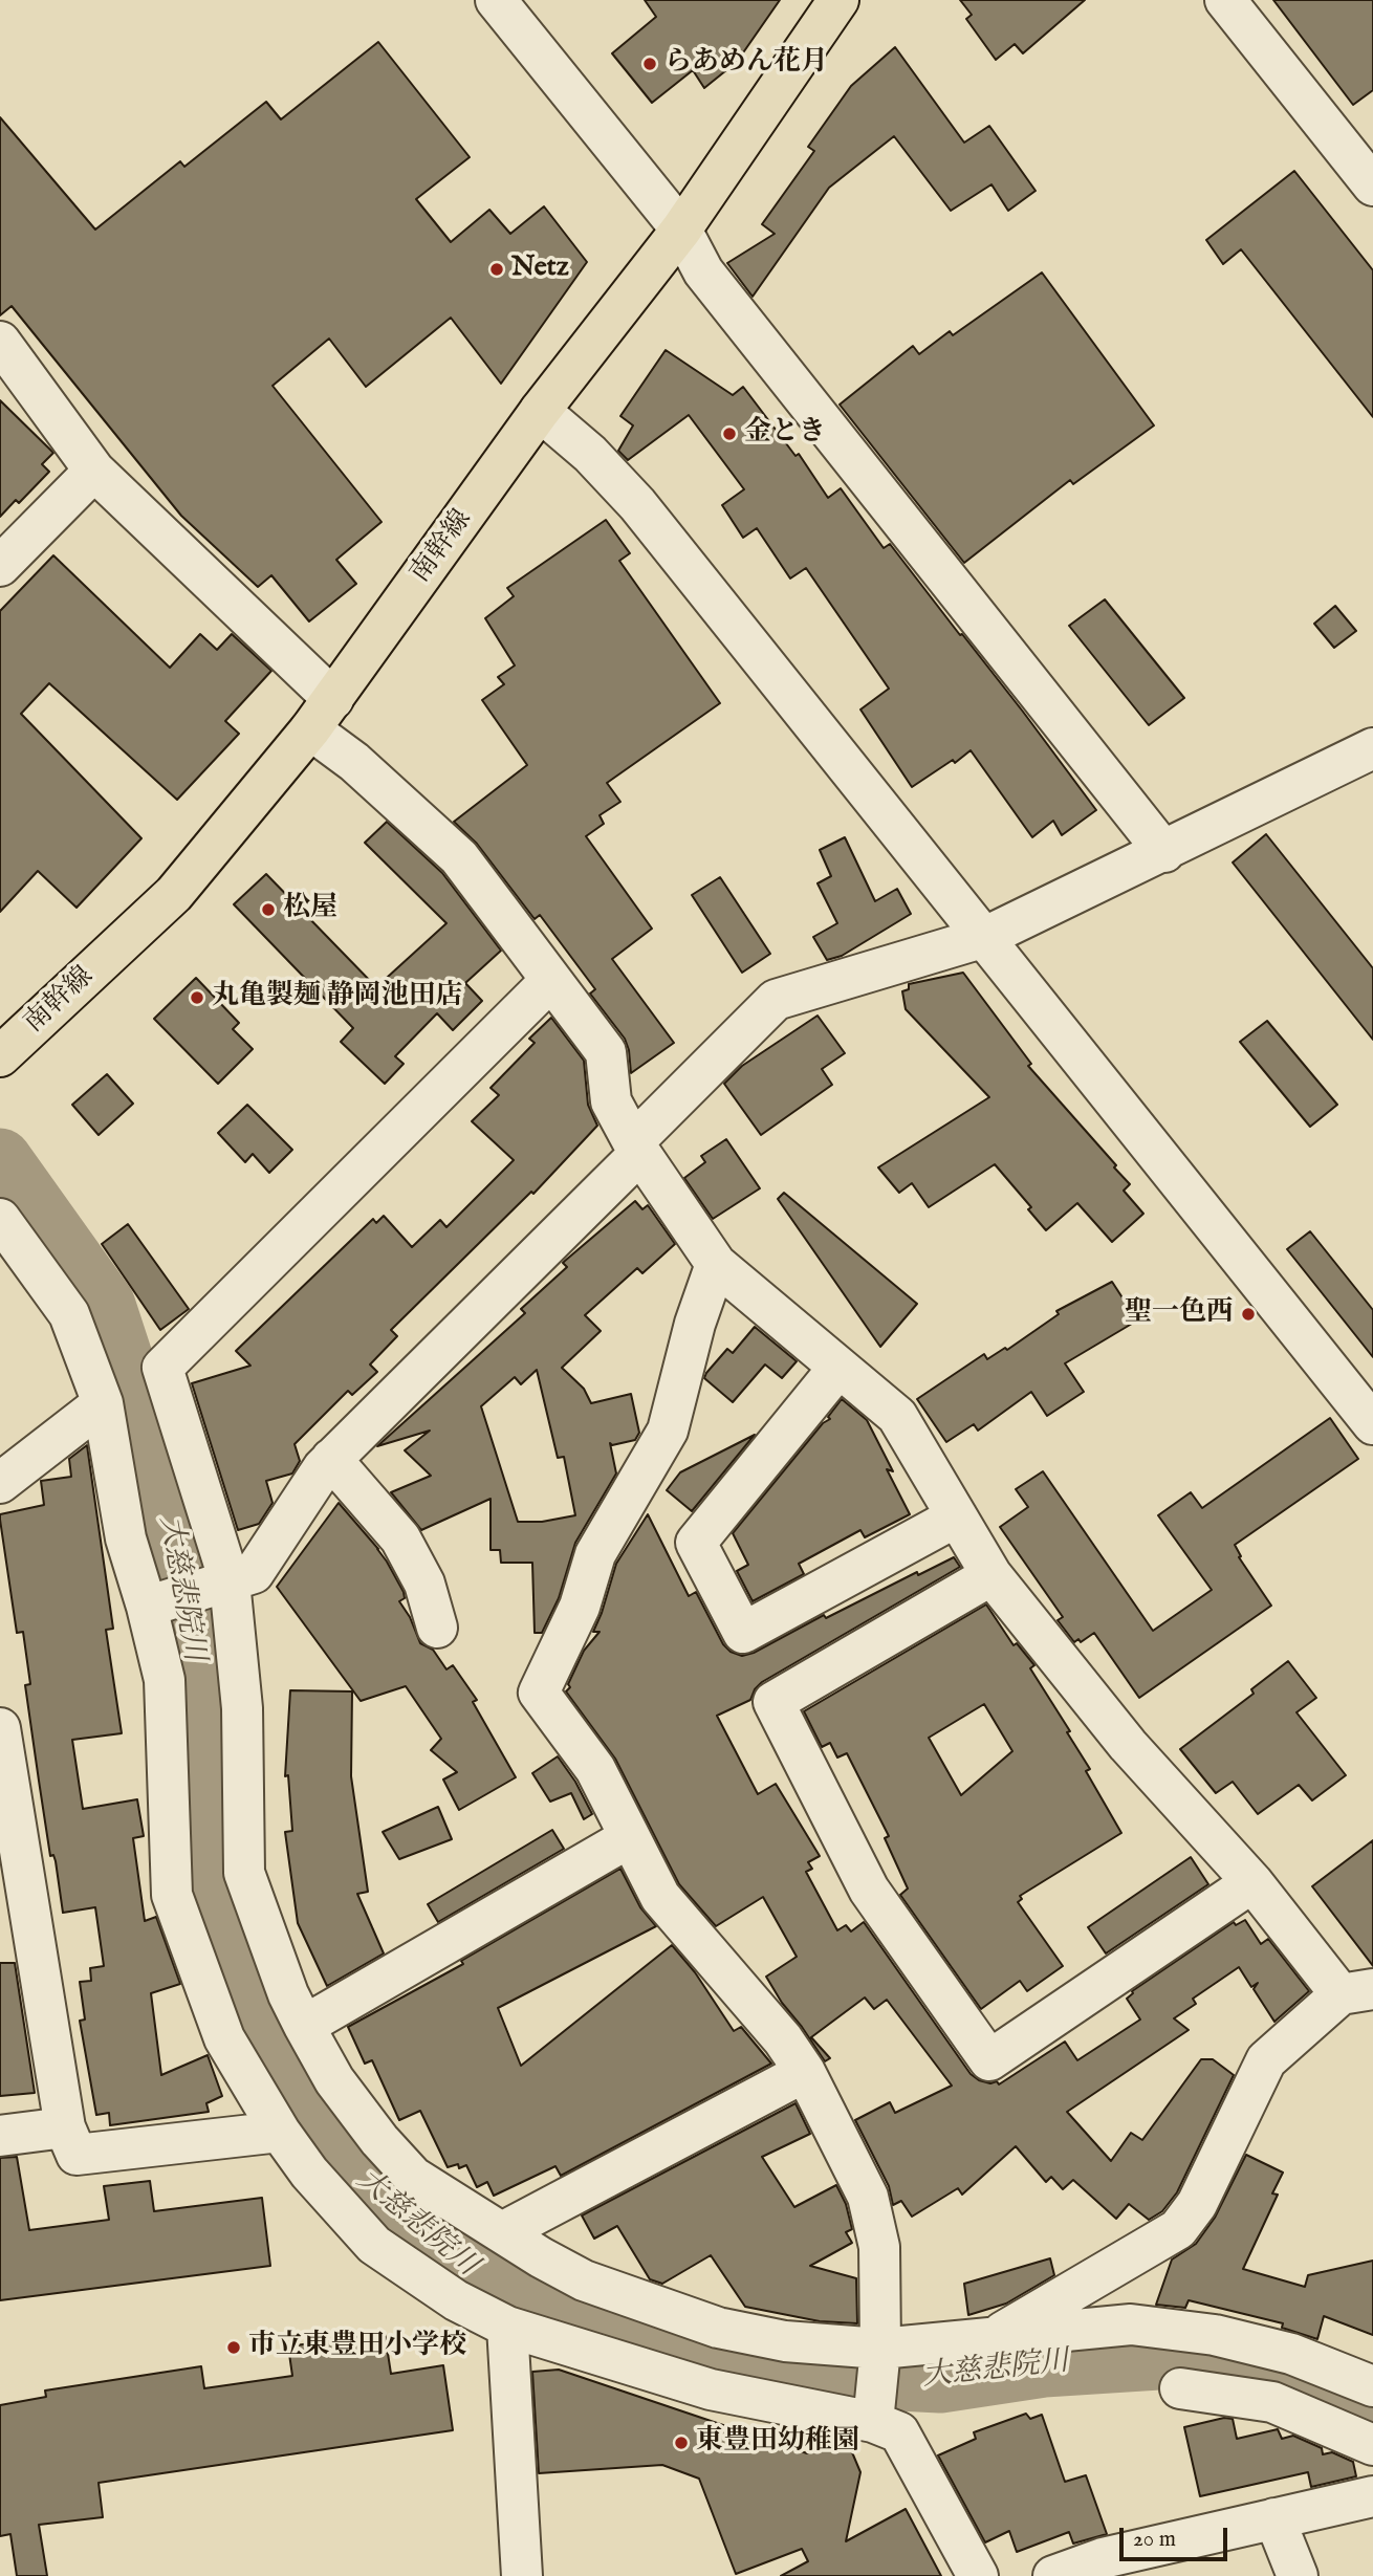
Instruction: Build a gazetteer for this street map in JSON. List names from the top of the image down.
{
  "streets": {
    "main road": ["南幹線"]
  },
  "water": ["大慈悲院川"],
  "places": [
    "らあめん花月",
    "Netz",
    "金とき",
    "松屋",
    "丸亀製麺 静岡池田店",
    "聖一色西",
    "市立東豊田小学校",
    "東豊田幼稚園"
  ],
  "scale_bar": "20 m"
}
